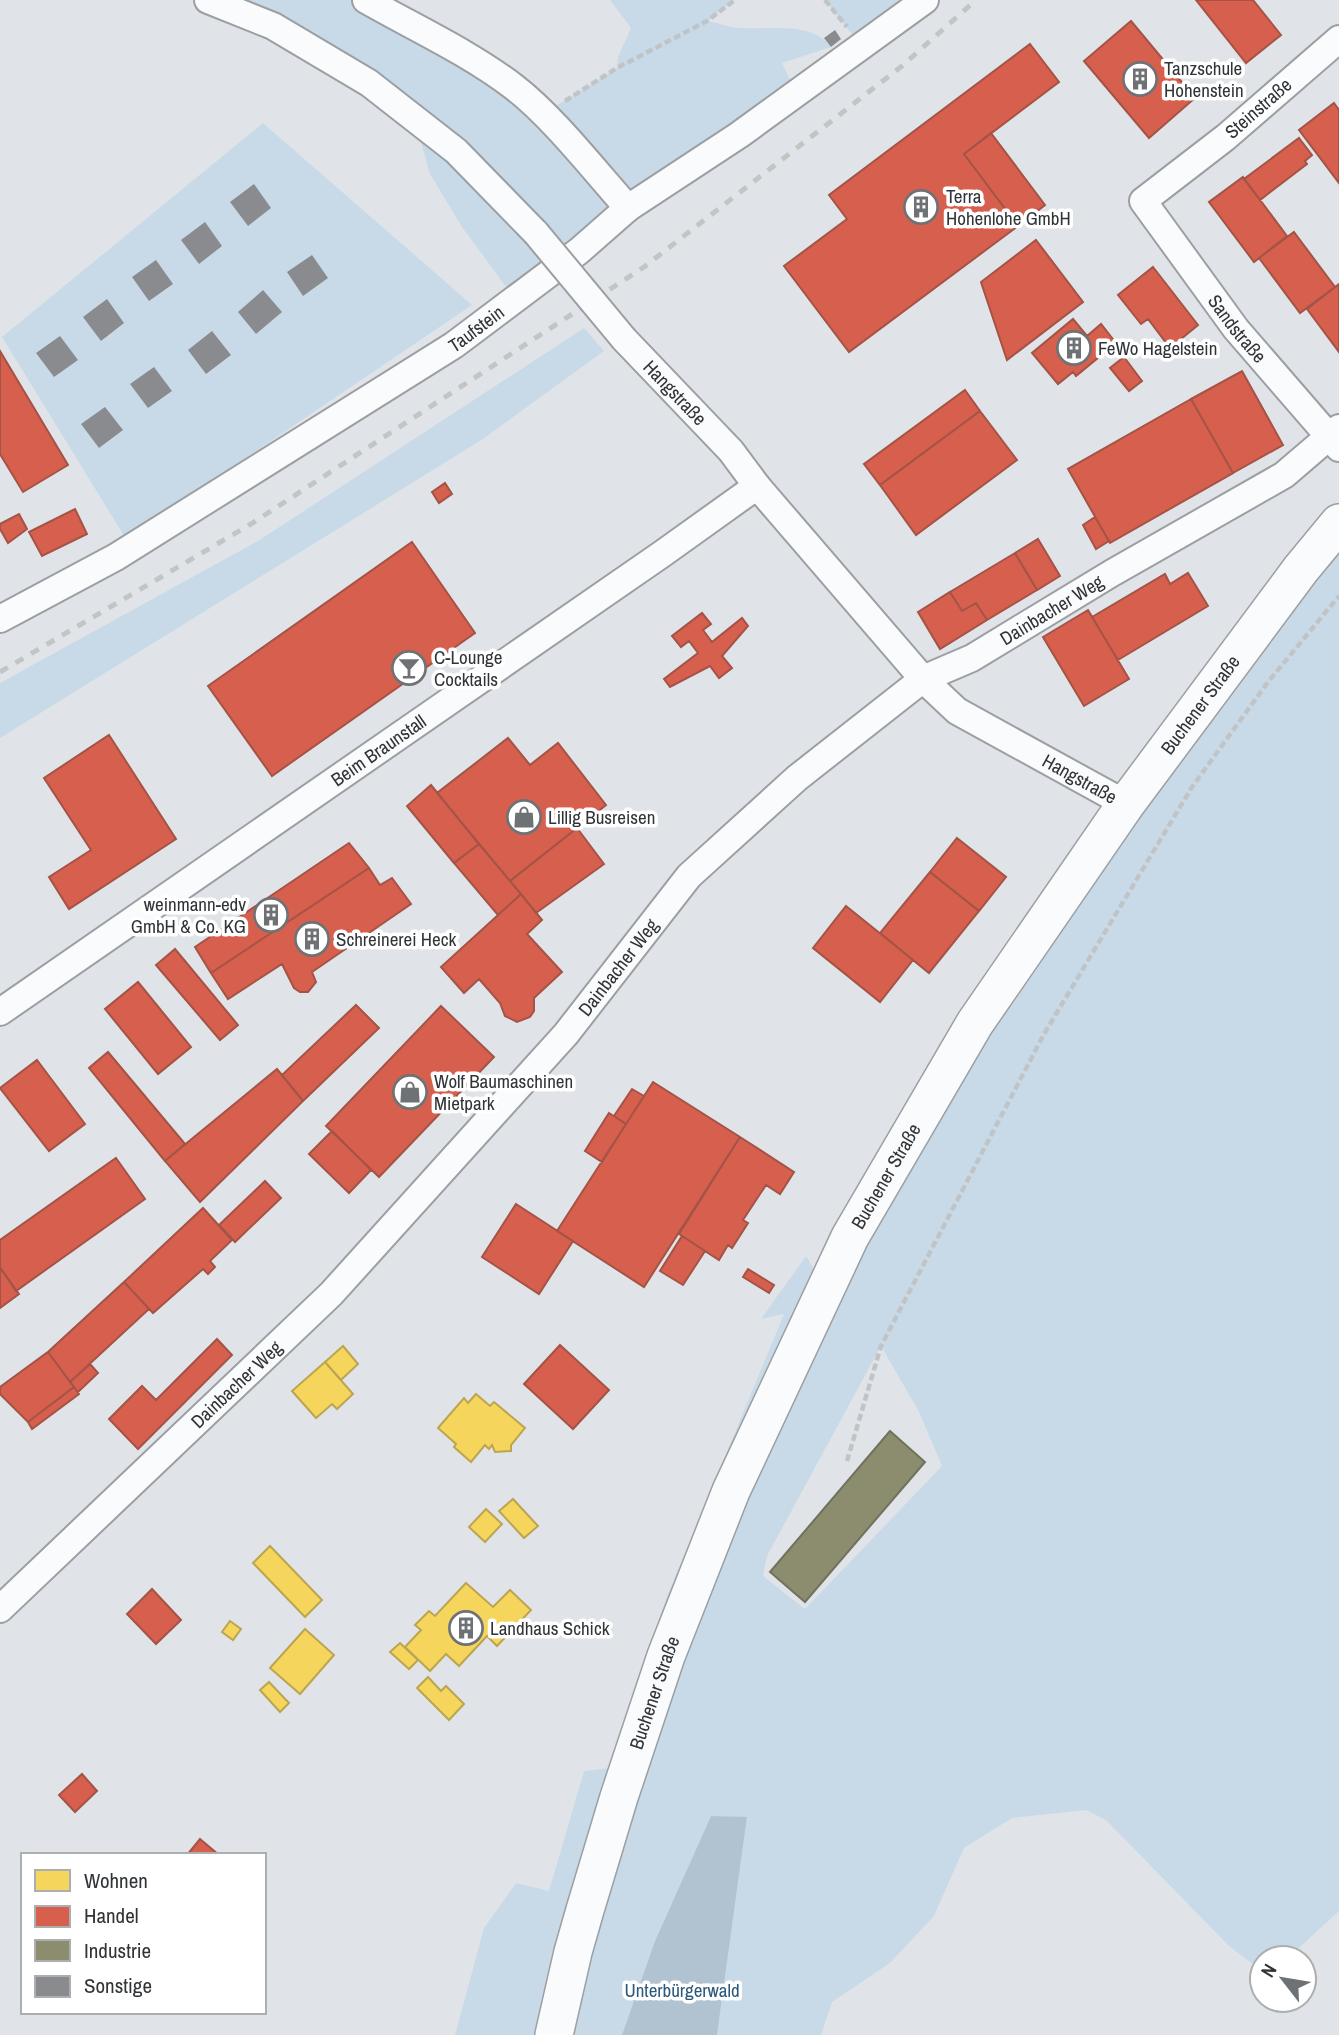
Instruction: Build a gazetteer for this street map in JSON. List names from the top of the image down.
{
  "streets": {
    "main road": ["Buchener Straße"],
    "street": [
      "Steinstraße",
      "Taufstein",
      "Sandstraße",
      "Hangstraße",
      "Dainbacher Weg",
      "Beim Braunstall"
    ]
  },
  "crossings": [
    ["Steinstraße", "Sandstraße"],
    ["Sandstraße", "Dainbacher Weg"],
    ["Hangstraße", "Dainbacher Weg"],
    ["Hangstraße", "Buchener Straße"],
    ["Hangstraße", "Beim Braunstall"]
  ],
  "parks": ["Unterbürgerwald"],
  "places": {
    "building": [
      "Tanzschule Hohenstein",
      "Terra Hohenlohe GmbH",
      "FeWo Hagelstein",
      "weinmann-edv GmbH & Co. KG",
      "Schreinerei Heck",
      "Landhaus Schick"
    ],
    "bar": ["C-Lounge Cocktails"],
    "shop": ["Lillig Busreisen", "Wolf Baumaschinen Mietpark"]
  },
  "legend": [
    "Wohnen",
    "Handel",
    "Industrie",
    "Sonstige"
  ],
  "north": "top left"
}
